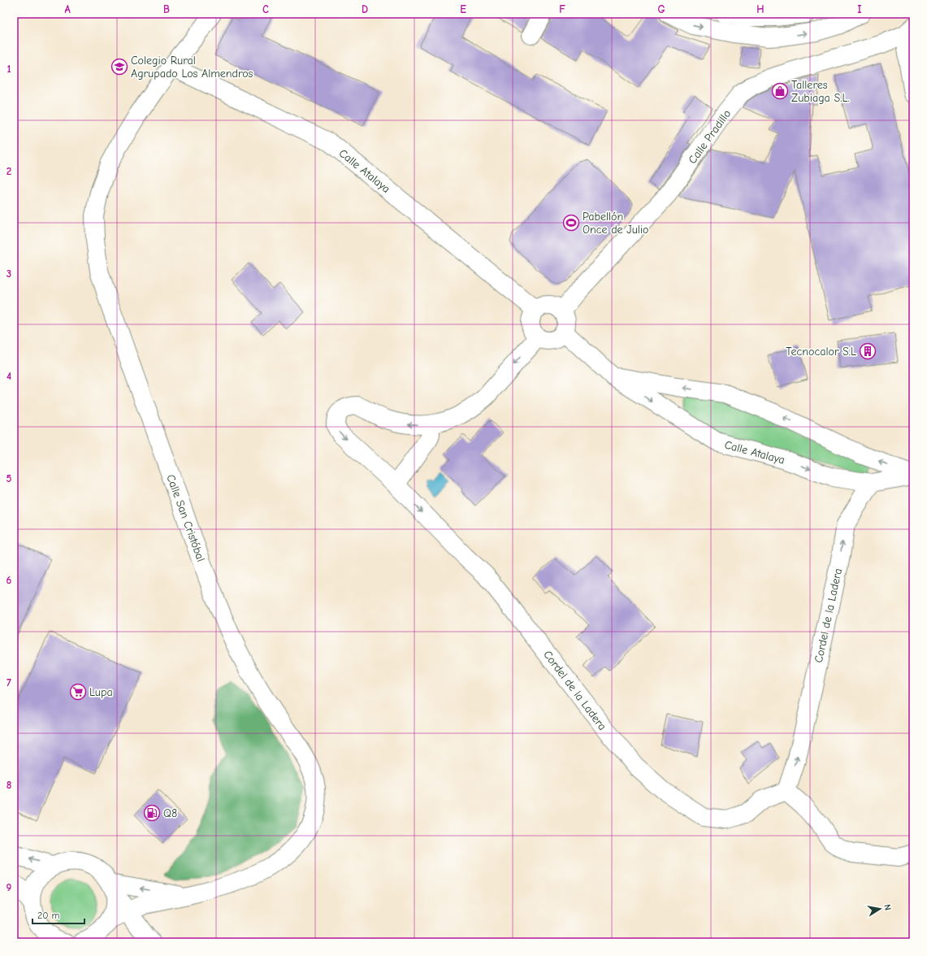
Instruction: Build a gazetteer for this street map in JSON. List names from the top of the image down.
{
  "streets": {
    "main road": [
      "Calle Pradillo",
      "Calle Atalaya",
      "Calle San Cristóbal",
      "Cordel de la Ladera"
    ]
  },
  "crossings": [
    ["Calle Pradillo", "Calle Atalaya"],
    ["Calle Pradillo", "Cordel de la Ladera"],
    ["Calle Atalaya", "Calle San Cristóbal"],
    ["Calle Atalaya", "Cordel de la Ladera"]
  ],
  "places": {
    "school or university": ["Colegio Rural Agrupado Los Almendros"],
    "shop": ["Talleres Zubiaga S.L."],
    "sports": ["Pabellón Once de Julio"],
    "building": ["Tecnocalor S.L"],
    "supermarket": ["Lupa"],
    "fuel station": ["Q8"]
  },
  "scale_bar": "20 m",
  "north": "right",
  "grid": {
    "columns": [
      "A",
      "B",
      "C",
      "D",
      "E",
      "F",
      "G",
      "H",
      "I"
    ],
    "rows": [
      "1",
      "2",
      "3",
      "4",
      "5",
      "6",
      "7",
      "8",
      "9"
    ]
  }
}
